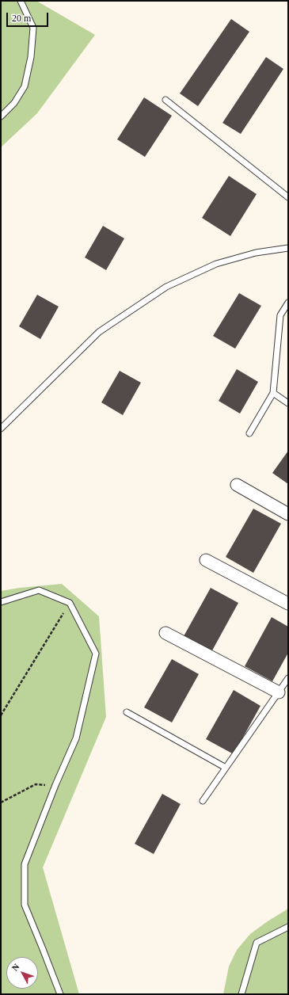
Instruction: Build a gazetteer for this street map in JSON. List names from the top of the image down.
{
  "scale_bar": "20 m",
  "north": "top left"
}
